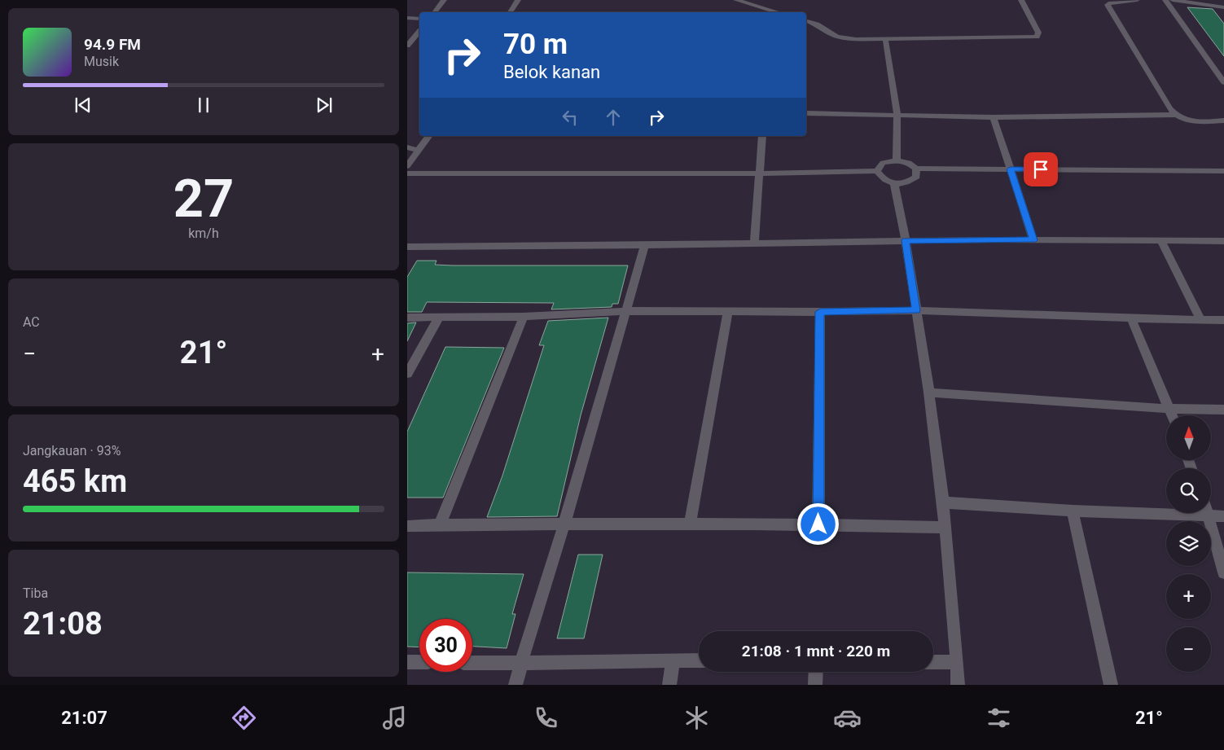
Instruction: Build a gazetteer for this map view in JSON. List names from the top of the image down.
{
  "north": "top",
  "page": {
    "turn": ["70 m", "Belok kanan"],
    "song": ["94.9 FM", "Musik"],
    "tile": [
      ["27", "km/h"],
      "AC",
      ["Jangkauan · 93%", "465 km"],
      ["Tiba", "21:08"]
    ],
    "heat": ["−", "21°", "+"],
    "map_buttons": ["+", "−"],
    "limit": "30",
    "trip": "21:08 · 1 mnt · 220 m",
    "tabs": ["21:07", "21°"]
  }
}
